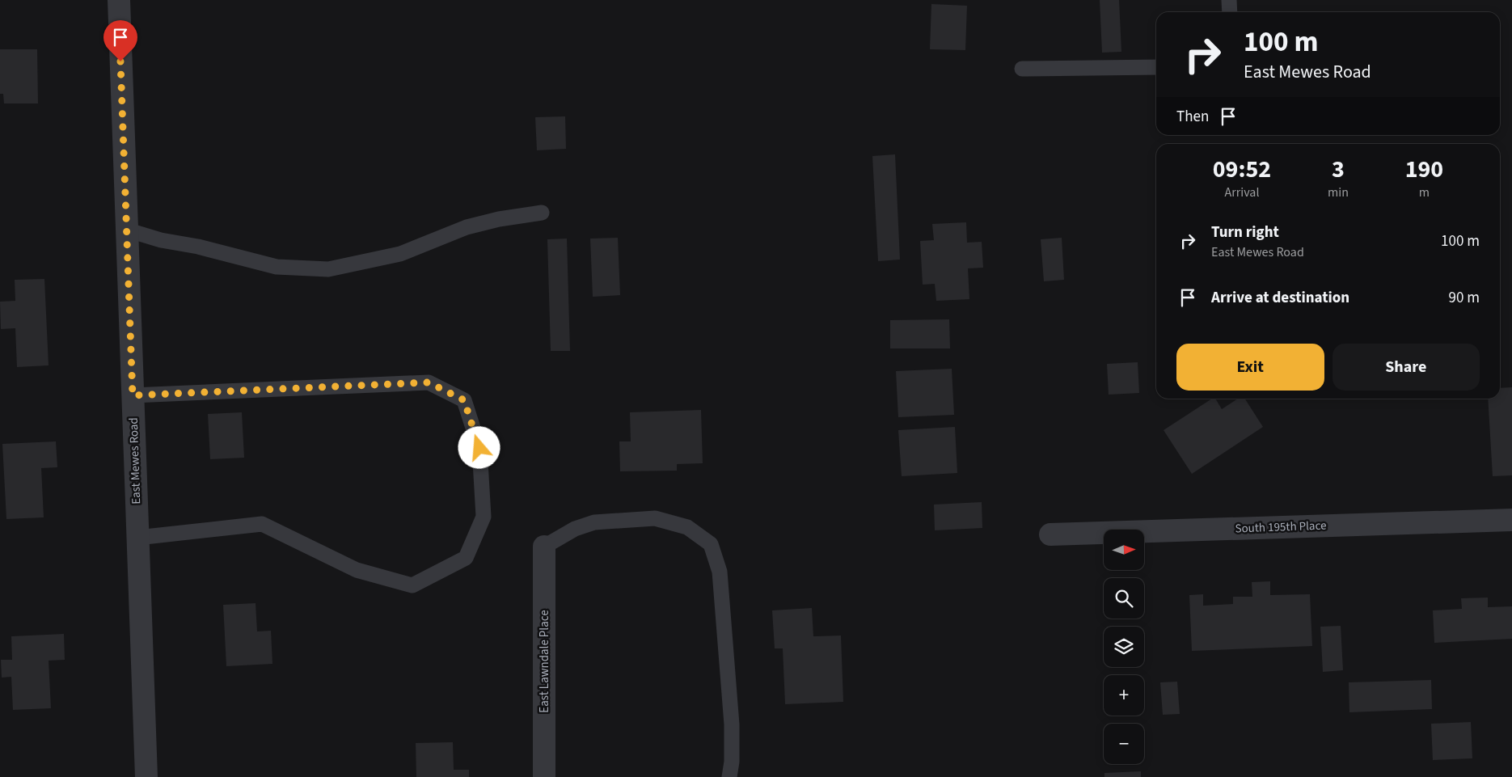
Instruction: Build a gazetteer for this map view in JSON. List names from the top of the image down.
{
  "streets": {
    "street": ["East Mewes Road", "South 195th Place", "East Lawndale Place"]
  },
  "north": "right",
  "page": {
    "turn": ["100 m", "East Mewes Road"],
    "then": "Then",
    "eta": [
      "09:52",
      "Arrival",
      "3",
      "min",
      "190",
      "m"
    ],
    "list": [
      {
        "name": "Turn right",
        "note": "East Mewes Road",
        "value": "100 m"
      },
      {
        "name": "Arrive at destination",
        "value": "90 m"
      }
    ],
    "buttons": ["Exit", "Share"],
    "map_buttons": ["+", "−"]
  }
}
